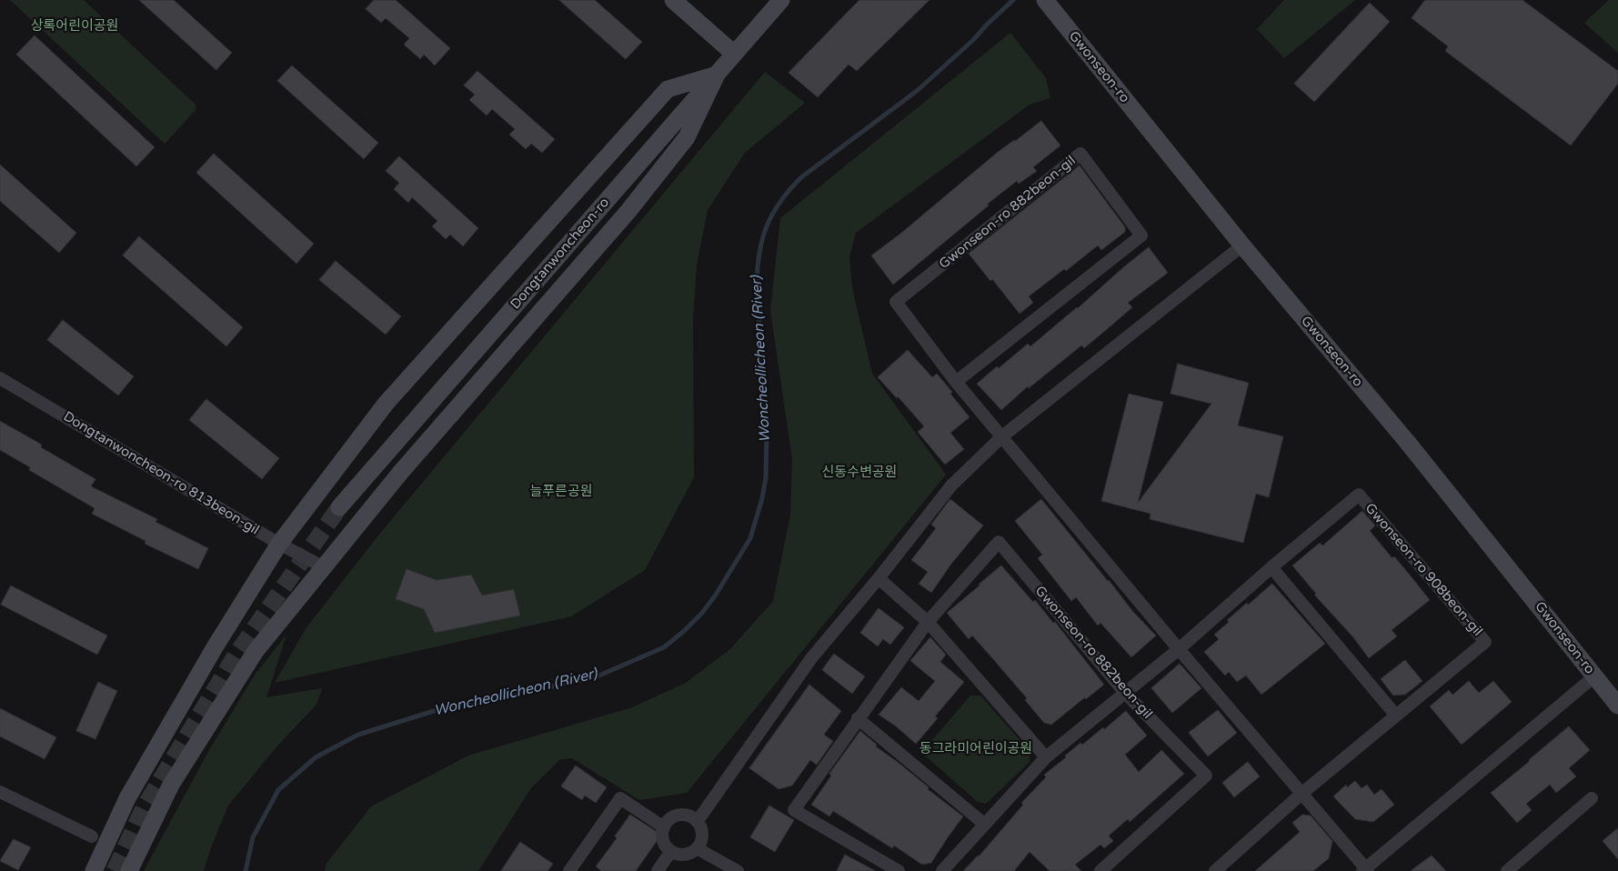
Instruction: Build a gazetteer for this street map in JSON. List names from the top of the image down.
{
  "streets": {
    "main road": ["Gwonseon-ro", "Dongtanwoncheon-ro"],
    "street": ["Gwonseon-ro 882beon-gil", "Dongtanwoncheon-ro 813beon-gil", "Gwonseon-ro 908beon-gil"]
  },
  "crossings": [
    ["Gwonseon-ro 882beon-gil", "Gwonseon-ro 908beon-gil"]
  ],
  "water": ["Woncheollicheon (River)"],
  "parks": [
    "상록어린이공원",
    "신동수변공원",
    "늘푸른공원",
    "동그라미어린이공원"
  ]
}
